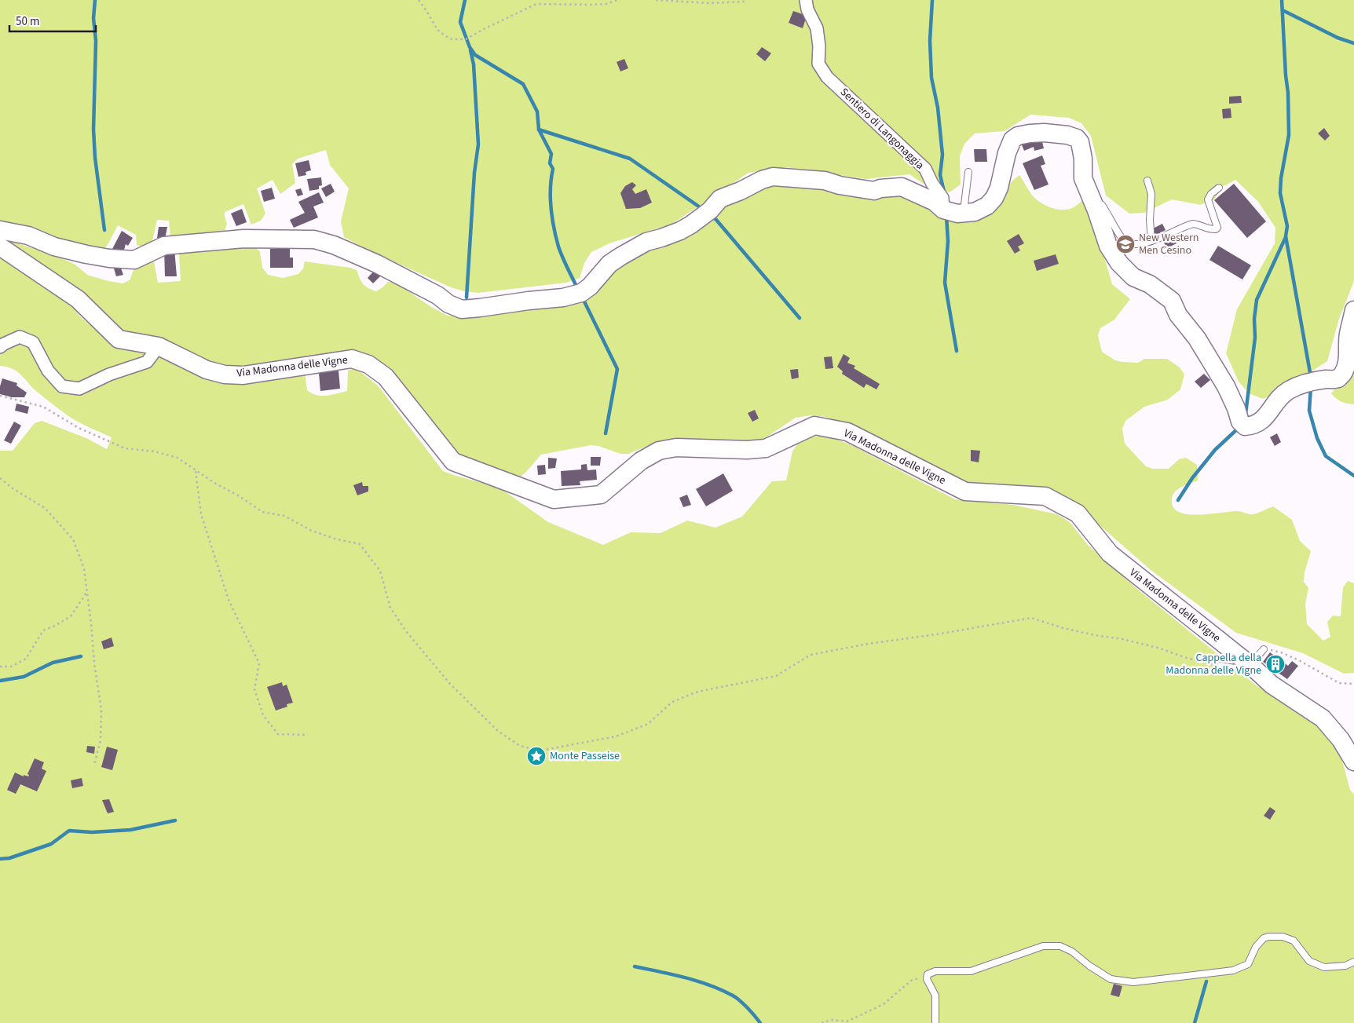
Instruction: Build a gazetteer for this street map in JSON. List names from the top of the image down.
{
  "streets": {
    "street": ["Sentiero di Langonaggia", "Via Madonna delle Vigne"]
  },
  "places": {
    "school or university": ["New Western Men Cesino"],
    "building": ["Cappella della Madonna delle Vigne"],
    "place": ["Monte Passeise"]
  },
  "scale_bar": "50 m"
}
